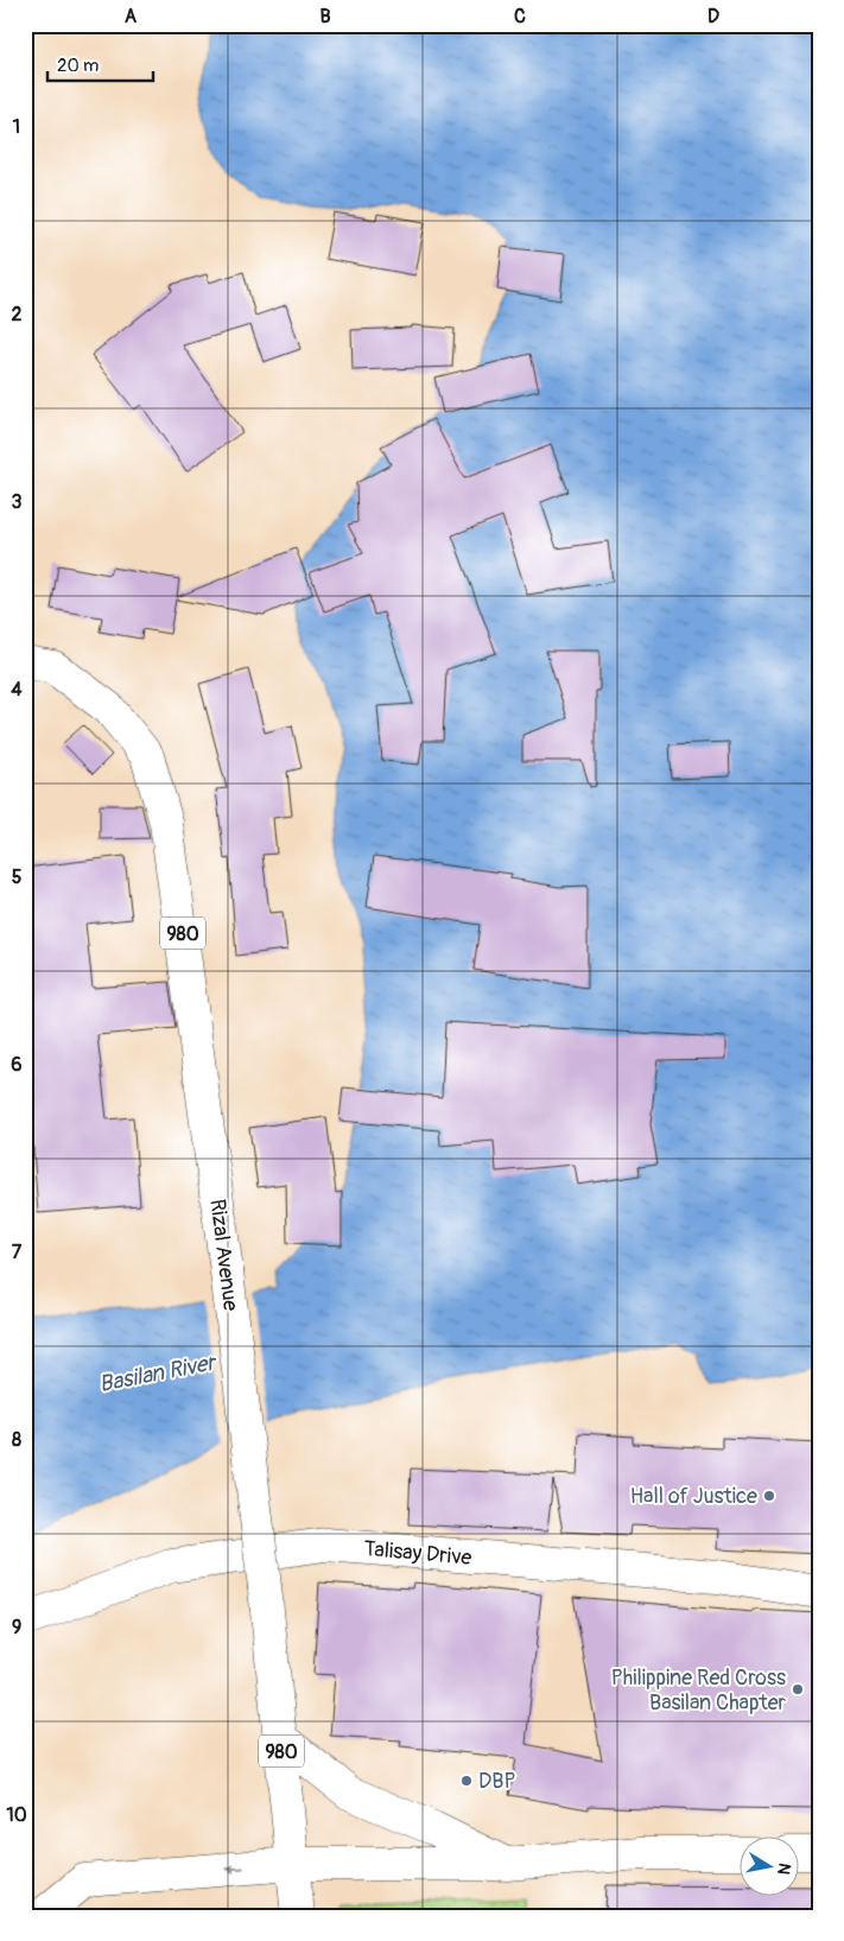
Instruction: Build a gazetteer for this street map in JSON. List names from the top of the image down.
{
  "streets": {
    "street": ["980", "Rizal Avenue", "Talisay Drive"]
  },
  "water": ["Basilan River"],
  "places": ["Hall of Justice", "Philippine Red Cross Basilan Chapter", "DBP"],
  "scale_bar": "20 m",
  "north": "right",
  "grid": {
    "columns": [
      "A",
      "B",
      "C",
      "D"
    ],
    "rows": [
      "1",
      "2",
      "3",
      "4",
      "5",
      "6",
      "7",
      "8",
      "9",
      "10"
    ]
  }
}
